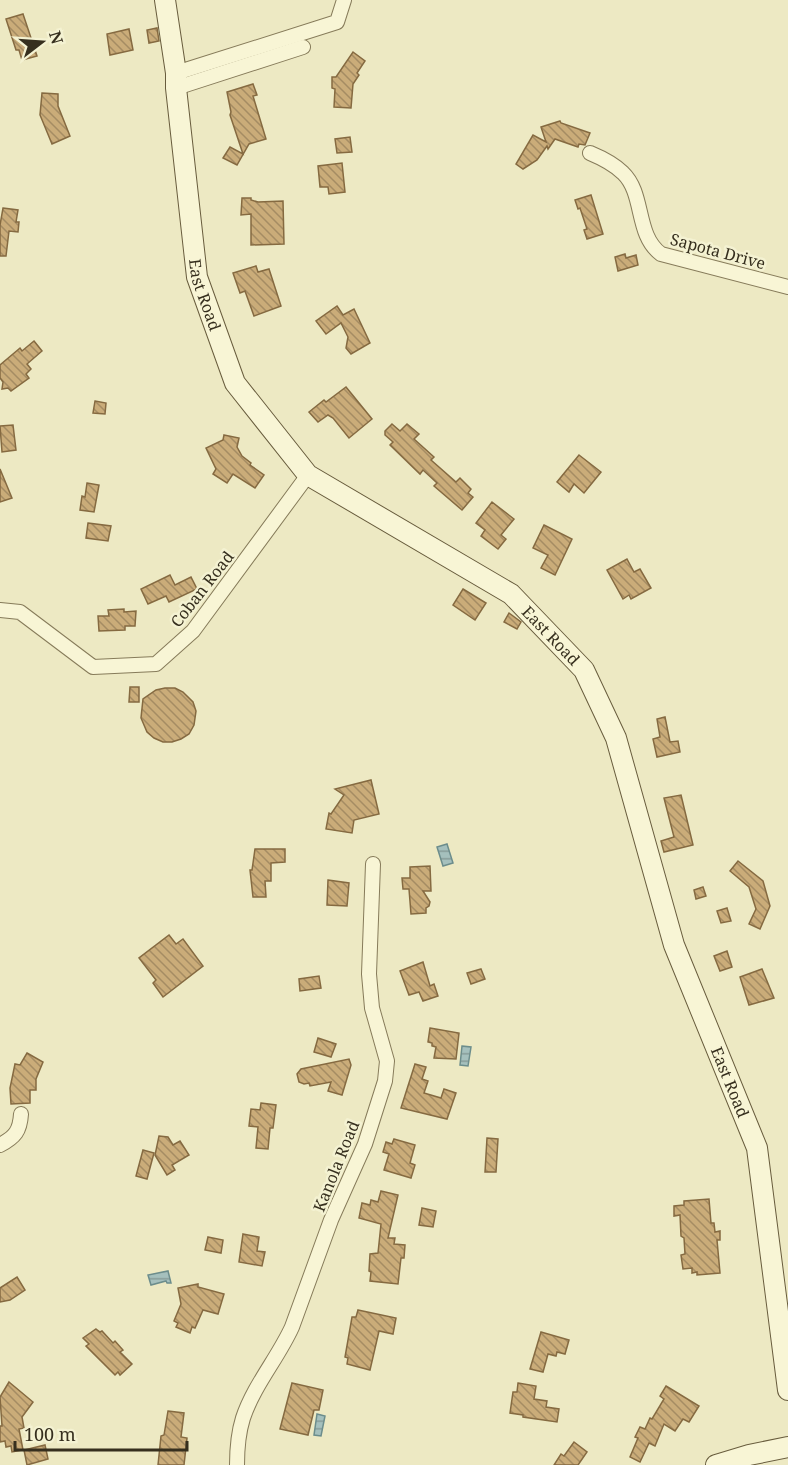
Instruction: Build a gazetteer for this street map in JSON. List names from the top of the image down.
{
  "streets": {
    "street": [
      "Sapota Drive",
      "East Road",
      "Coban Road",
      "Kanola Road"
    ]
  },
  "crossings": [
    ["East Road", "Coban Road"]
  ],
  "scale_bar": "100 m",
  "north": "right"
}
